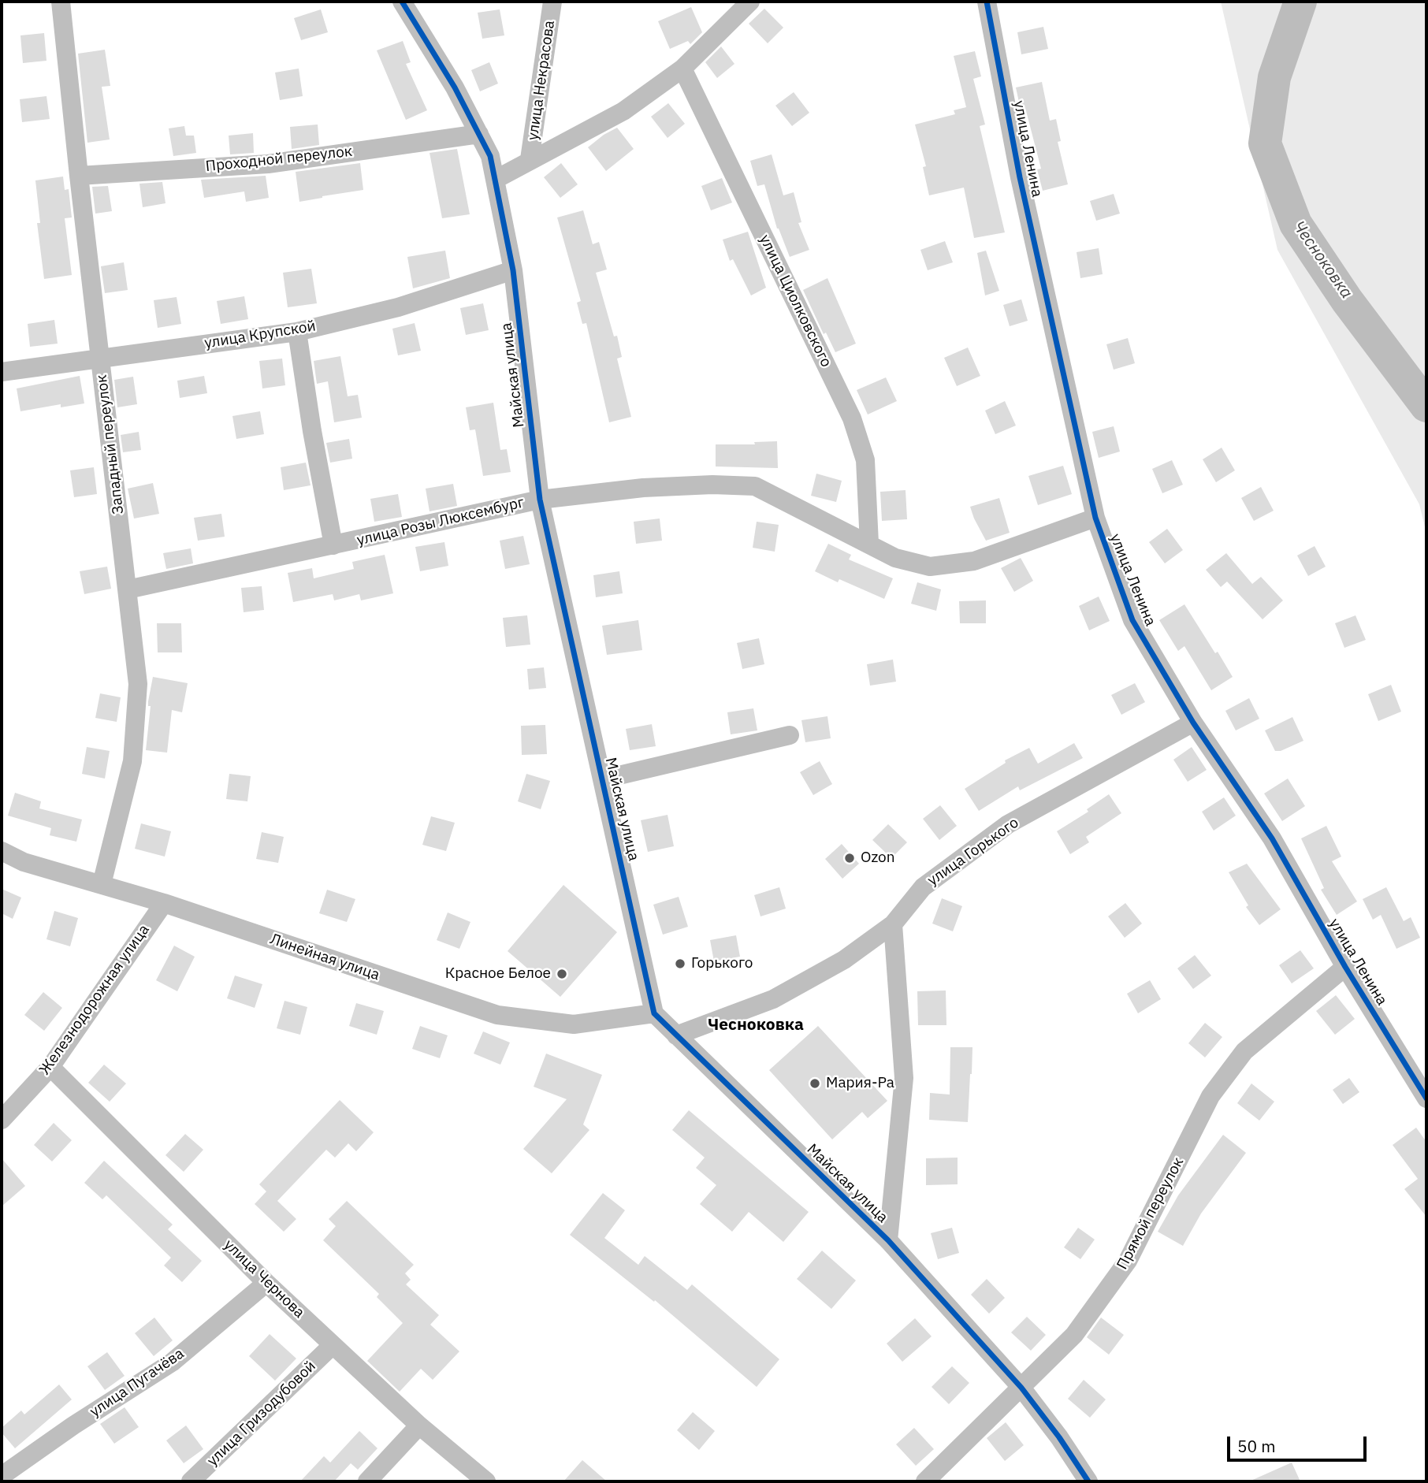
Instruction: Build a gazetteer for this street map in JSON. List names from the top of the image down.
{
  "streets": {
    "street": [
      "улица Некрасова",
      "улица Ленина",
      "Проходной переулок",
      "улица Циолковского",
      "улица Крупской",
      "Майская улица",
      "Западный переулок",
      "улица Розы Люксембург",
      "улица Горького",
      "Линейная улица",
      "Железнодорожная улица",
      "Прямой переулок",
      "улица Чернова",
      "улица Пугачёва",
      "улица Гризодубовой"
    ]
  },
  "crossings": [
    ["улица Ленина", "улица Розы Люксембург"],
    ["улица Ленина", "улица Горького"],
    ["улица Ленина", "Прямой переулок"],
    ["Проходной переулок", "Майская улица"],
    ["Проходной переулок", "Западный переулок"],
    ["улица Циолковского", "улица Розы Люксембург"],
    ["улица Крупской", "Майская улица"],
    ["улица Крупской", "Западный переулок"],
    ["Майская улица", "улица Розы Люксембург"],
    ["Майская улица", "улица Горького"],
    ["Майская улица", "Линейная улица"],
    ["Майская улица", "Прямой переулок"],
    ["Западный переулок", "улица Розы Люксембург"],
    ["Западный переулок", "Линейная улица"],
    ["Линейная улица", "Железнодорожная улица"],
    ["Железнодорожная улица", "улица Чернова"],
    ["улица Чернова", "улица Пугачёва"],
    ["улица Чернова", "улица Гризодубовой"]
  ],
  "districts": ["Чесноковка"],
  "water": ["Чесноковка"],
  "places": [
    "Ozon",
    "Горького",
    "Красное Белое",
    "Мария-Ра"
  ],
  "scale_bar": "50 m"
}
